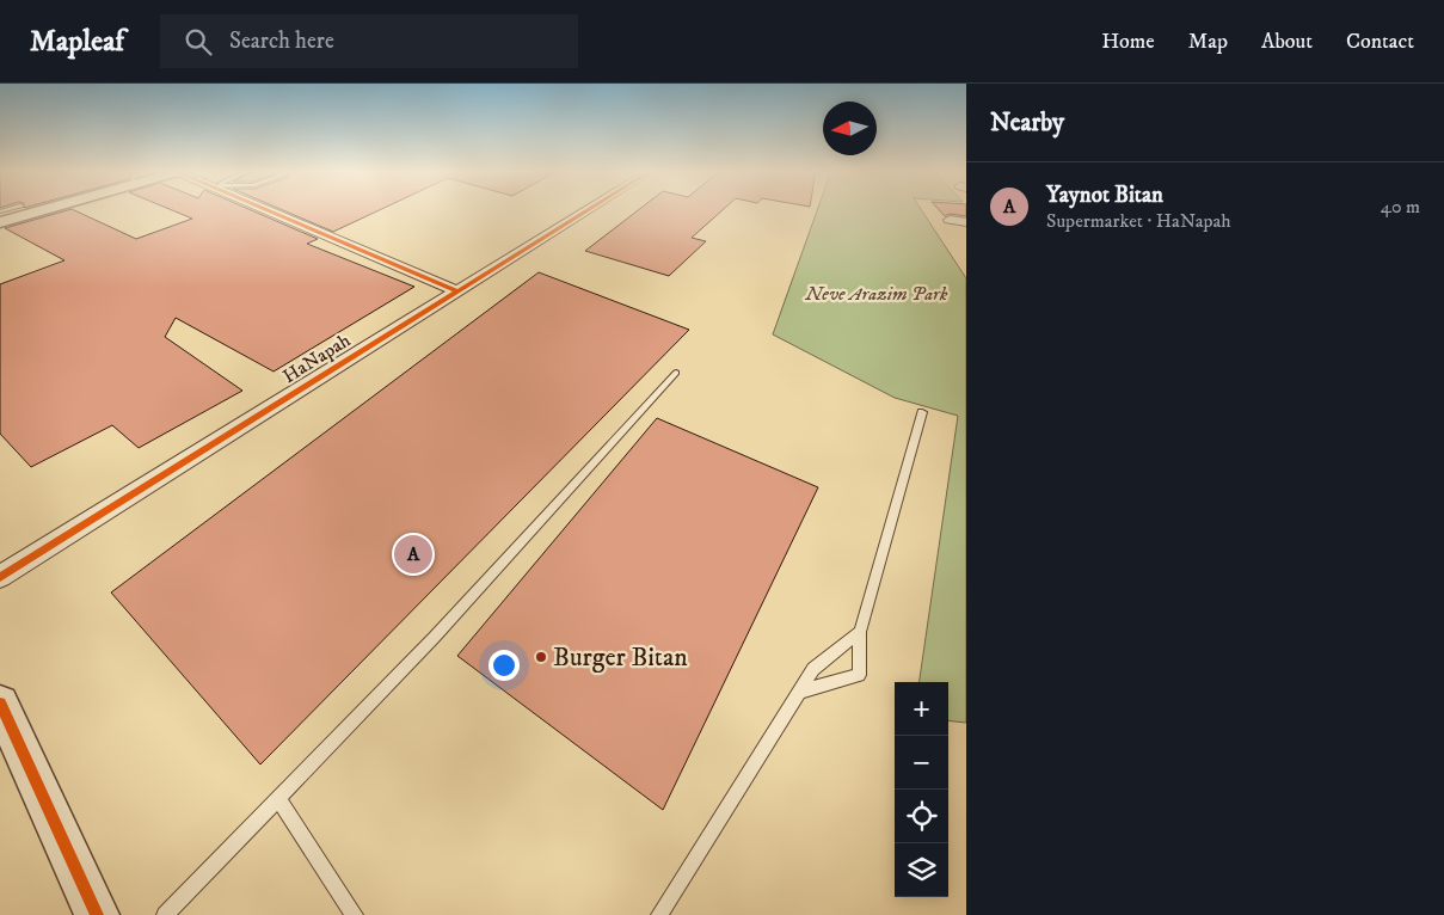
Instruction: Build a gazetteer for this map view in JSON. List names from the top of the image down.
{
  "streets": {
    "street": ["HaNapah"]
  },
  "parks": ["Neve Arazim Park"],
  "places": ["Burger Bitan"],
  "north": "left",
  "page": {
    "header": "Mapleaf",
    "search": "Search here",
    "nav": [
      "Home",
      "Map",
      "About",
      "Contact"
    ],
    "heading": "Nearby",
    "list": [
      {
        "mark": "A",
        "name": "Yaynot Bitan",
        "note": "Supermarket · HaNapah",
        "value": "40 m"
      }
    ],
    "pins": "A",
    "map_buttons": ["+", "−"]
  }
}
